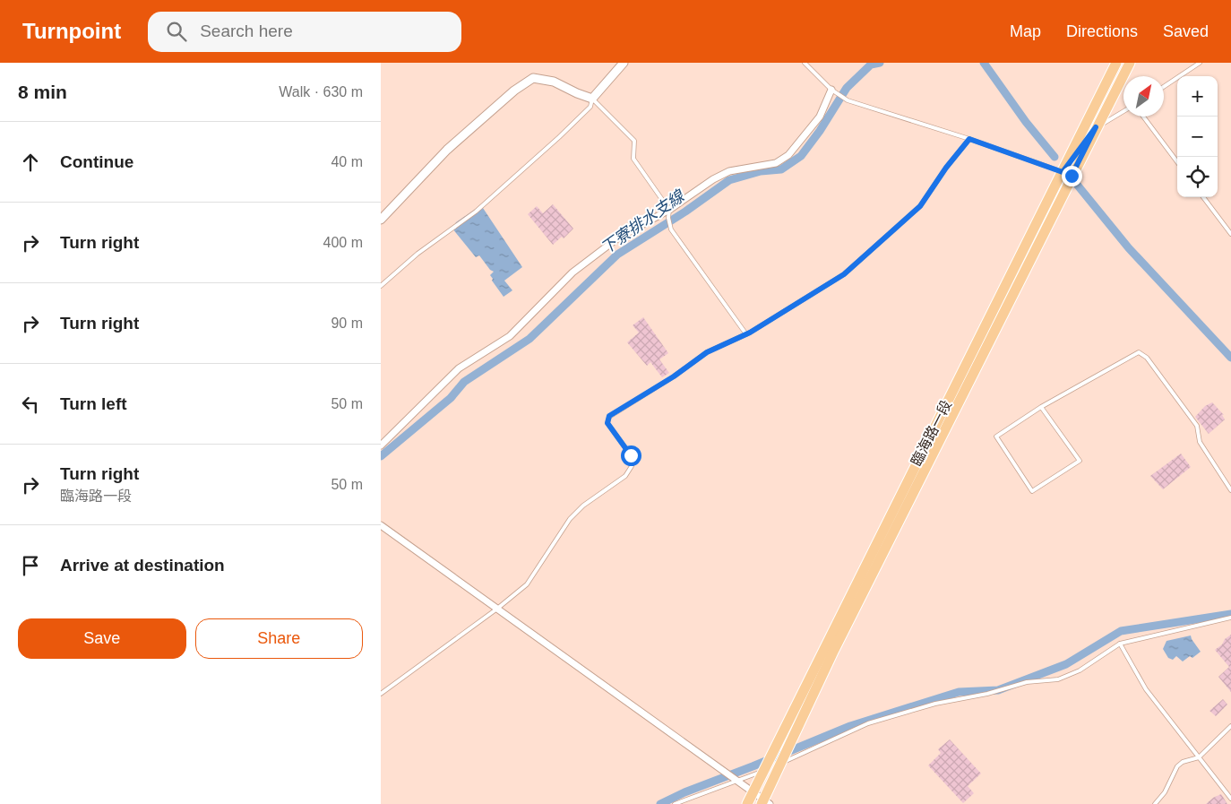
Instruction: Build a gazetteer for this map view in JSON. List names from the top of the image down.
{
  "streets": {
    "main road": ["臨海路一段"]
  },
  "water": ["下寮排水支線"],
  "north": "top right",
  "page": {
    "header": "Turnpoint",
    "search": "Search here",
    "nav": ["Map", "Directions", "Saved"],
    "heading": ["8 min", "Walk · 630 m"],
    "map_buttons": ["+", "−"],
    "list": [
      ["Continue", "40 m"],
      ["Turn right", "400 m"],
      ["Turn right", "90 m"],
      ["Turn left", "50 m"],
      ["Turn right", "臨海路一段", "50 m"],
      "Arrive at destination"
    ],
    "buttons": ["Save", "Share"]
  }
}
